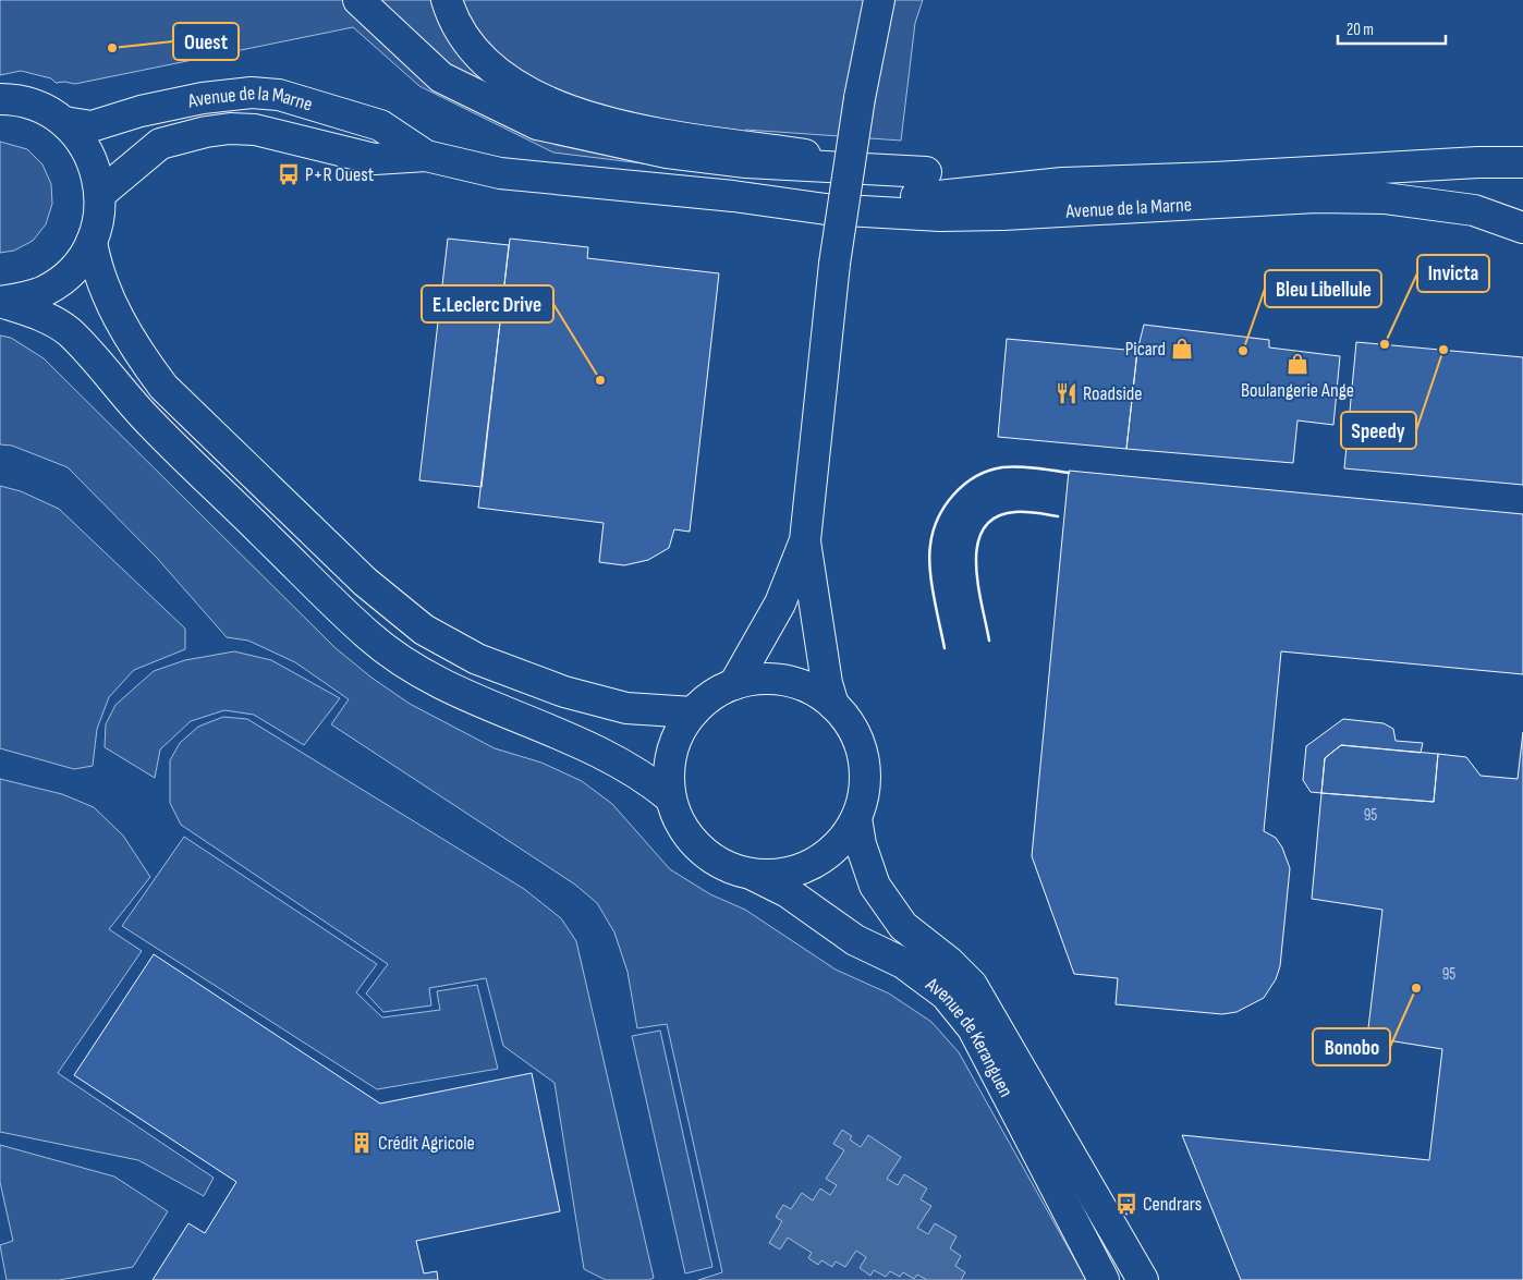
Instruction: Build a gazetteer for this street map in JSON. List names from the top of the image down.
{
  "streets": {
    "main road": ["Avenue de la Marne", "Avenue de Keranguen"]
  },
  "places": {
    "other": [
      "Ouest",
      "Invicta",
      "Speedy",
      "Bleu Libellule",
      "E.Leclerc Drive",
      "Bonobo"
    ],
    "bus stop": ["P+R Ouest", "Cendrars"],
    "shop": ["Picard", "Boulangerie Ange"],
    "restaurant": ["Roadside"],
    "building": ["Crédit Agricole"]
  },
  "house_numbers": ["95", "95"],
  "scale_bar": "20 m"
}
